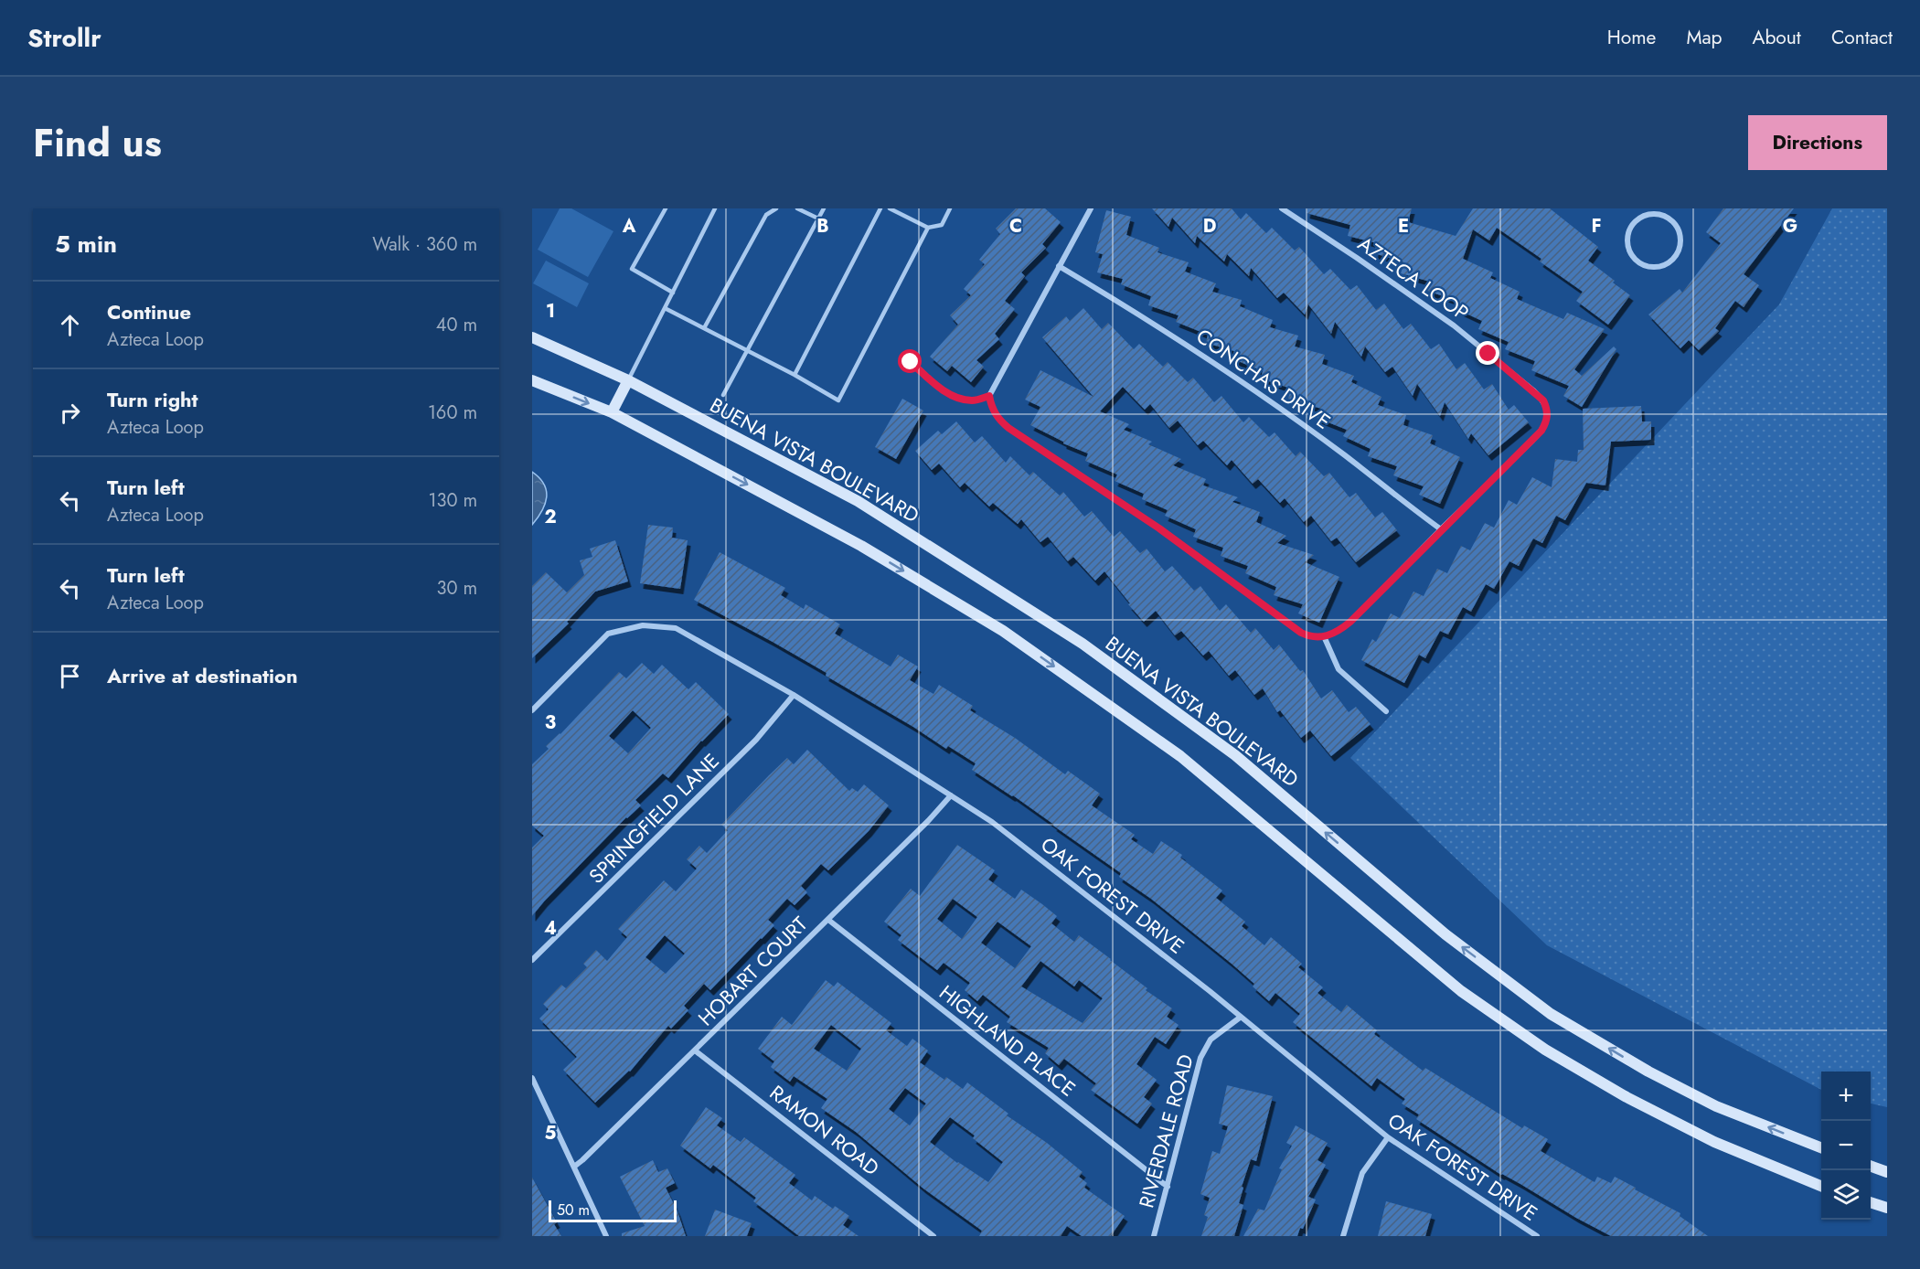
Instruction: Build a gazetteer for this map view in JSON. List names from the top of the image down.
{
  "streets": {
    "main road": ["BUENA VISTA BOULEVARD"],
    "street": [
      "AZTECA LOOP",
      "CONCHAS DRIVE",
      "SPRINGFIELD LANE",
      "OAK FOREST DRIVE",
      "HOBART COURT",
      "HIGHLAND PLACE",
      "RAMON ROAD",
      "RIVERDALE ROAD"
    ]
  },
  "crossings": [
    ["AZTECA LOOP", "CONCHAS DRIVE"],
    ["SPRINGFIELD LANE", "OAK FOREST DRIVE"],
    ["OAK FOREST DRIVE", "HOBART COURT"],
    ["OAK FOREST DRIVE", "RIVERDALE ROAD"],
    ["HOBART COURT", "HIGHLAND PLACE"],
    ["HOBART COURT", "RAMON ROAD"],
    ["HIGHLAND PLACE", "RIVERDALE ROAD"]
  ],
  "scale_bar": "50 m",
  "page": {
    "header": "Strollr",
    "nav": [
      "Home",
      "Map",
      "About",
      "Contact"
    ],
    "title": "Find us",
    "buttons": "Directions",
    "heading": ["5 min", "Walk · 360 m"],
    "list": [
      ["Continue", "Azteca Loop", "40 m"],
      ["Turn right", "Azteca Loop", "160 m"],
      ["Turn left", "Azteca Loop", "130 m"],
      ["Turn left", "Azteca Loop", "30 m"],
      "Arrive at destination"
    ],
    "map_buttons": ["+", "−"],
    "scale": "50 m"
  },
  "grid": {
    "columns": [
      "A",
      "B",
      "C",
      "D",
      "E",
      "F",
      "G"
    ],
    "rows": [
      "1",
      "2",
      "3",
      "4",
      "5"
    ]
  }
}
